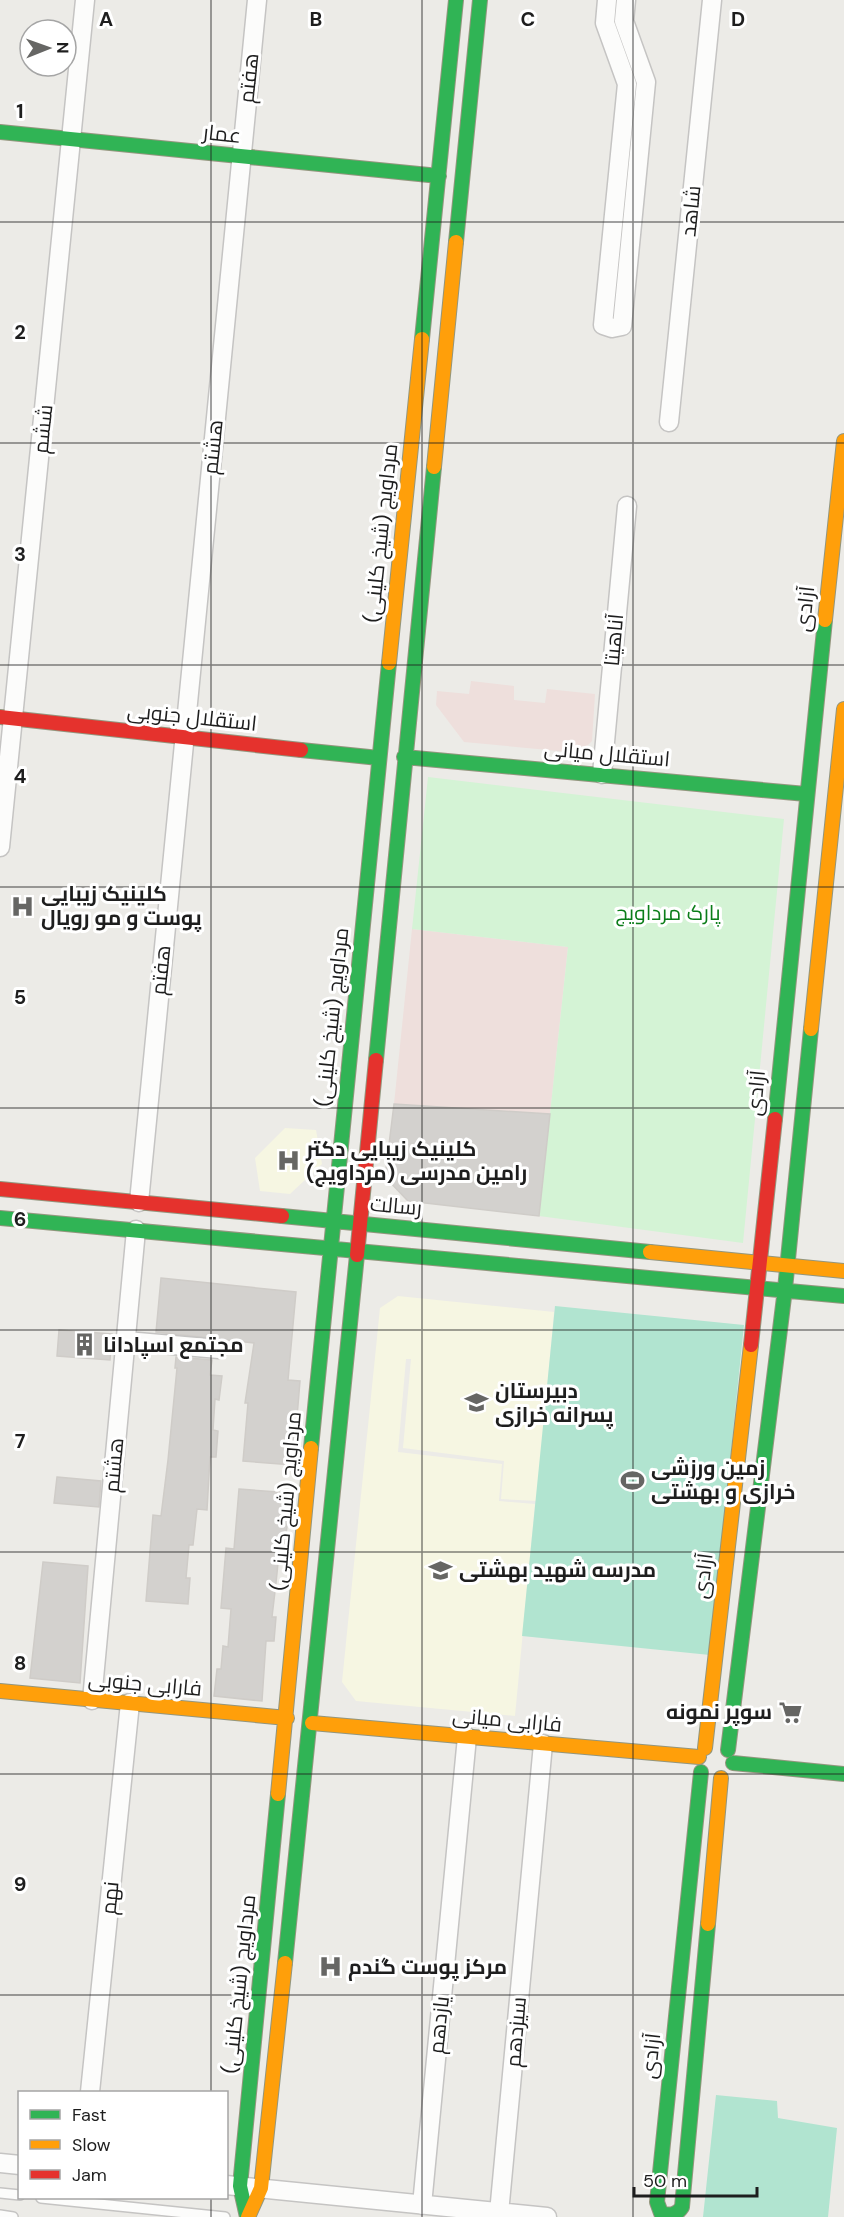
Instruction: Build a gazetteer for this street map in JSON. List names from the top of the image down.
{
  "streets": {
    "main road": [
      "عمار",
      "مرداویج (شیخ کلینی)",
      "آزادی",
      "استقلال جنوبی",
      "استقلال میانی",
      "رسالت",
      "فارابی جنوبی",
      "فارابی میانی"
    ],
    "street": [
      "هفتم",
      "شاهد",
      "ششم",
      "هشتم",
      "آناهیتا",
      "نهم",
      "یازدهم",
      "سیزدهم"
    ]
  },
  "crossings": [
    ["هفتم", "عمار"],
    ["هفتم", "هشتم"],
    ["هفتم", "استقلال جنوبی"],
    ["هفتم", "رسالت"],
    ["عمار", "ششم"],
    ["عمار", "هشتم"],
    ["عمار", "مرداویج (شیخ کلینی)"],
    ["ششم", "استقلال جنوبی"],
    ["هشتم", "استقلال جنوبی"],
    ["هشتم", "فارابی جنوبی"],
    ["مرداویج (شیخ کلینی)", "استقلال جنوبی"],
    ["مرداویج (شیخ کلینی)", "استقلال میانی"],
    ["مرداویج (شیخ کلینی)", "رسالت"],
    ["مرداویج (شیخ کلینی)", "فارابی جنوبی"],
    ["مرداویج (شیخ کلینی)", "فارابی میانی"],
    ["آزادی", "استقلال میانی"],
    ["آزادی", "رسالت"],
    ["آزادی", "فارابی میانی"],
    ["آناهیتا", "استقلال میانی"],
    ["فارابی جنوبی", "نهم"],
    ["فارابی میانی", "یازدهم"],
    ["فارابی میانی", "سیزدهم"]
  ],
  "parks": ["پارک مرداویج"],
  "places": {
    "hospital": ["کلینیک زیبایی پوست و مو رویال", "کلینیک زیبایی دکتر رامین مدرسی (مرداویج)", "مرکز پوست گندم"],
    "building": ["مجتمع اسپادانا"],
    "school or university": ["دبیرستان پسرانه خرازی", "مدرسه شهید بهشتی"],
    "sports": ["زمین ورزشی خرازی و بهشتی"],
    "supermarket": ["سوپر نمونه"]
  },
  "legend": ["Fast", "Slow", "Jam"],
  "scale_bar": "50 m",
  "north": "right",
  "grid": {
    "columns": [
      "A",
      "B",
      "C",
      "D"
    ],
    "rows": [
      "1",
      "2",
      "3",
      "4",
      "5",
      "6",
      "7",
      "8",
      "9"
    ]
  }
}
